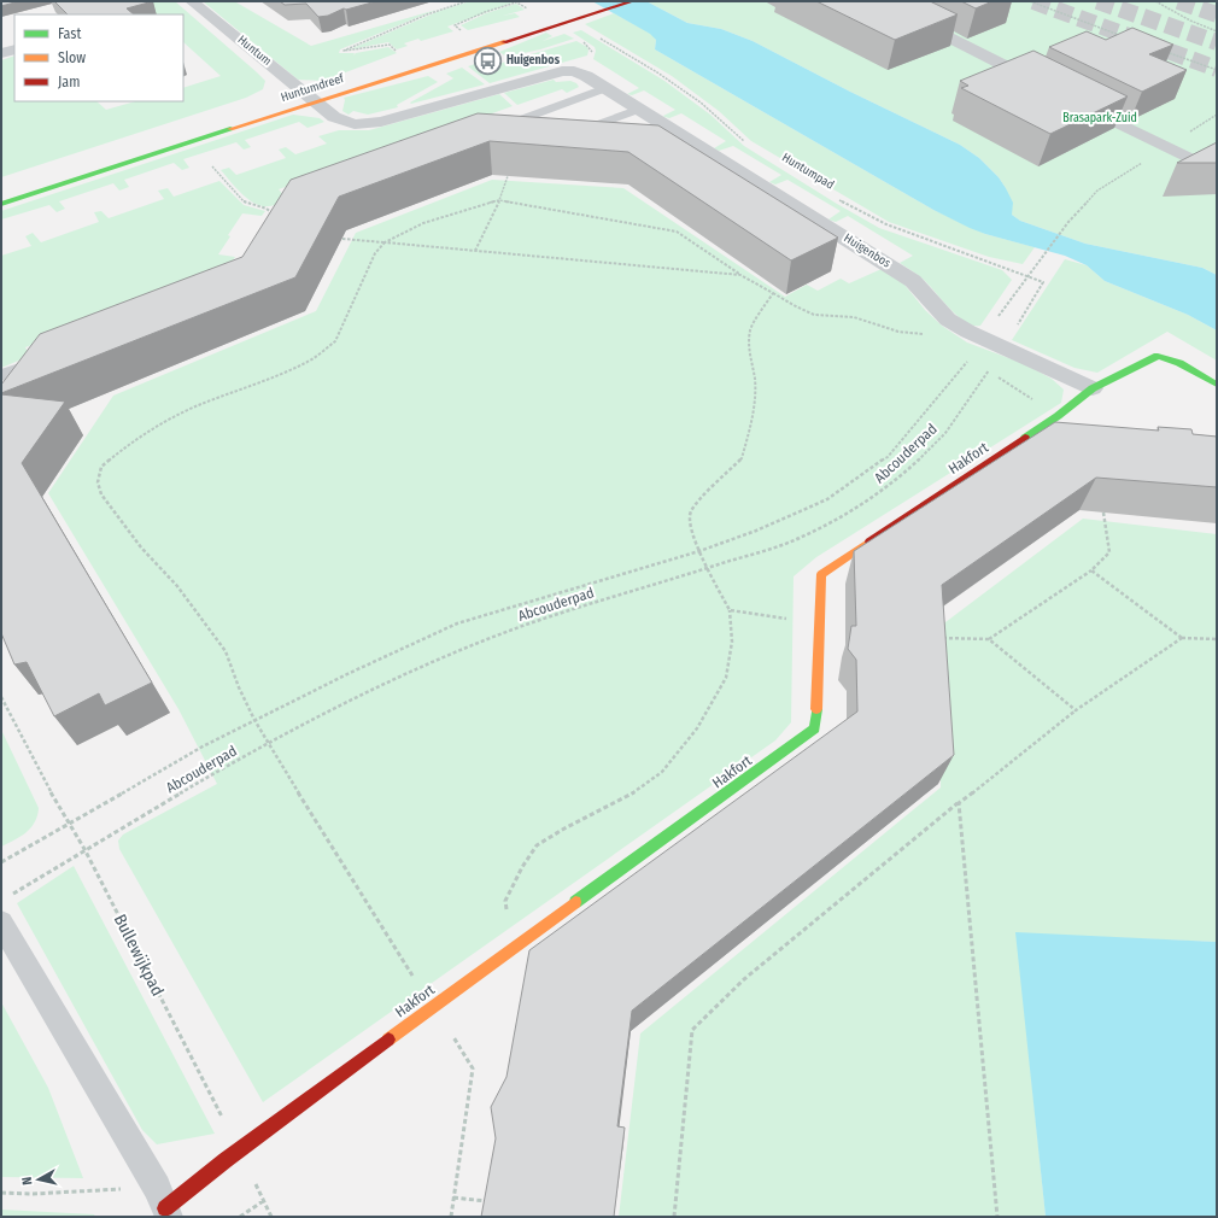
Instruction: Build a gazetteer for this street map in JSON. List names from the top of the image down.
{
  "streets": {
    "street": [
      "Huntum",
      "Huntumdreef",
      "Huigenbos",
      "Hakfort"
    ],
    "path": ["Huntumpad", "Abcouderpad", "Bullewijkpad"]
  },
  "crossings": [
    ["Huntum", "Huntumdreef"],
    ["Huntum", "Huigenbos"],
    ["Huntumdreef", "Huigenbos"],
    ["Huntumpad", "Abcouderpad"],
    ["Huigenbos", "Abcouderpad"],
    ["Huigenbos", "Hakfort"],
    ["Abcouderpad", "Bullewijkpad"],
    ["Hakfort", "Bullewijkpad"]
  ],
  "parks": ["Brasapark-Zuid"],
  "places": {
    "bus stop": ["Huigenbos"]
  },
  "legend": ["Fast", "Slow", "Jam"],
  "north": "left"
}
